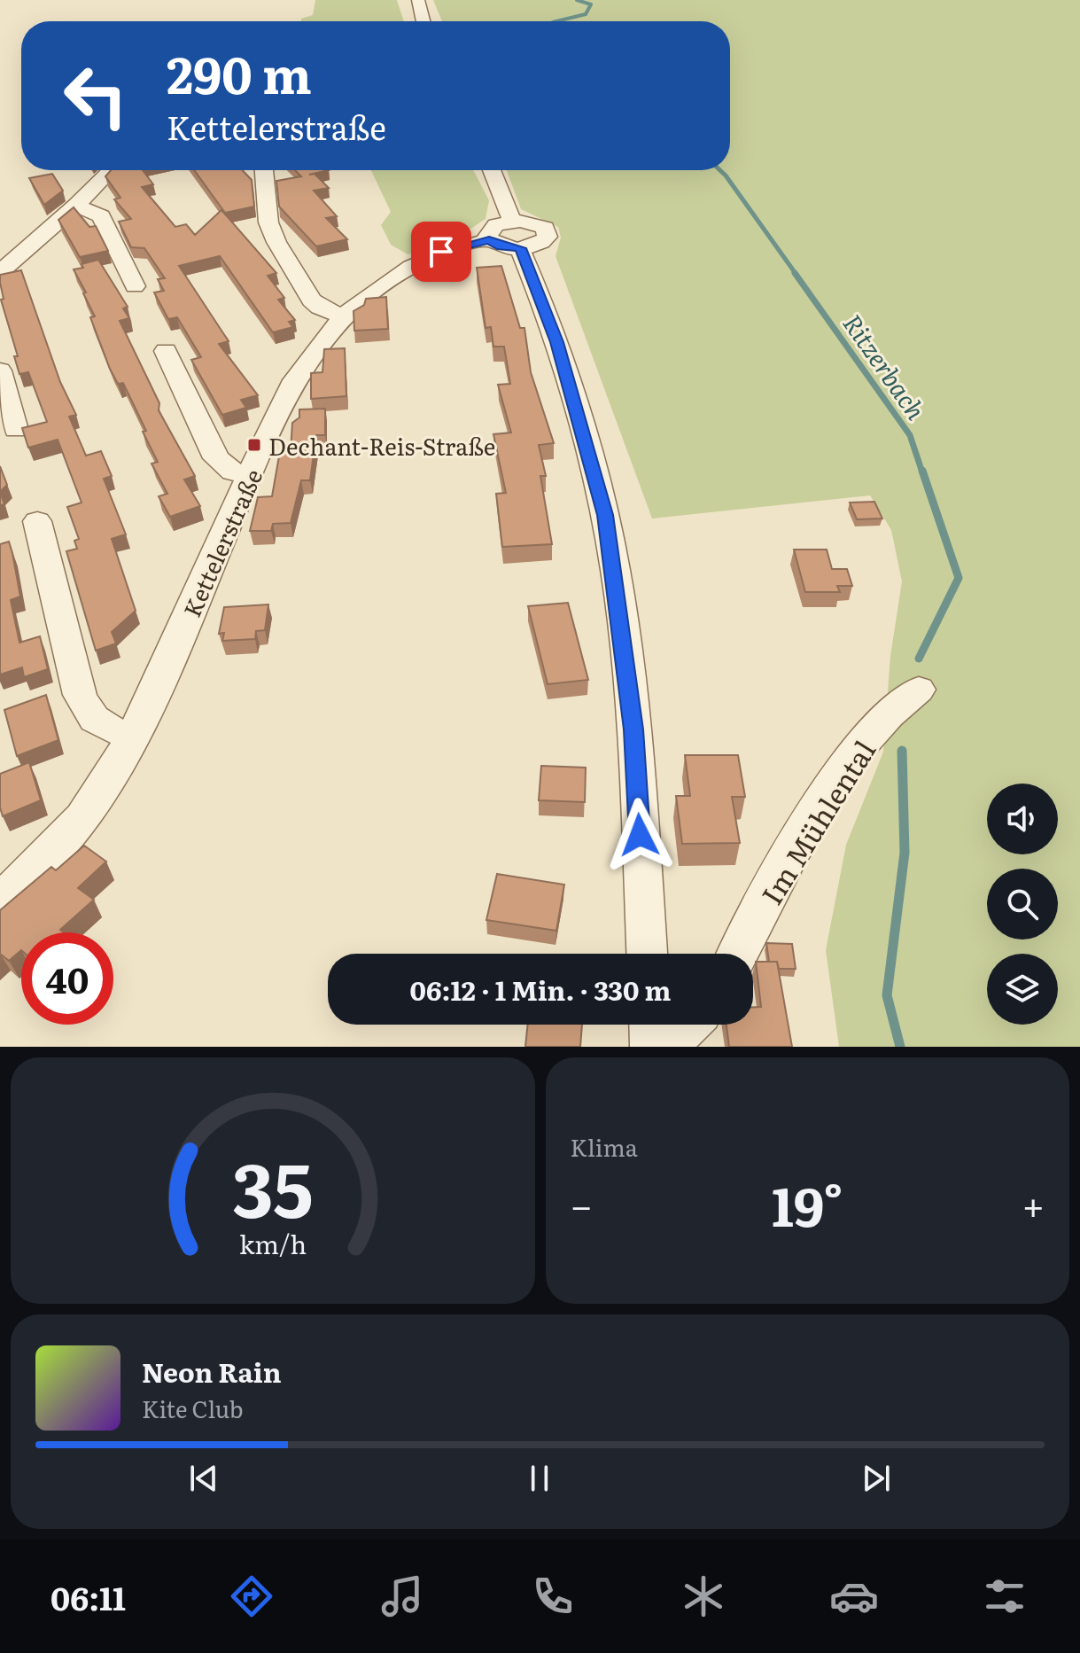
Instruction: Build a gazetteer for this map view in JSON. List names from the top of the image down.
{
  "streets": {
    "street": ["Kettelerstraße", "Im Mühlental"]
  },
  "water": ["Ritzerbach"],
  "places": {
    "transit": ["Dechant-Reis-Straße"]
  },
  "page": {
    "turn": ["290 m", "Kettelerstraße"],
    "limit": "40",
    "trip": "06:12 · 1 Min. · 330 m",
    "tile": "Klima",
    "heat": ["−", "19°", "+"],
    "song": ["Neon Rain", "Kite Club"],
    "tabs": "06:11",
    "gauge": ["35", "km/h"]
  }
}
